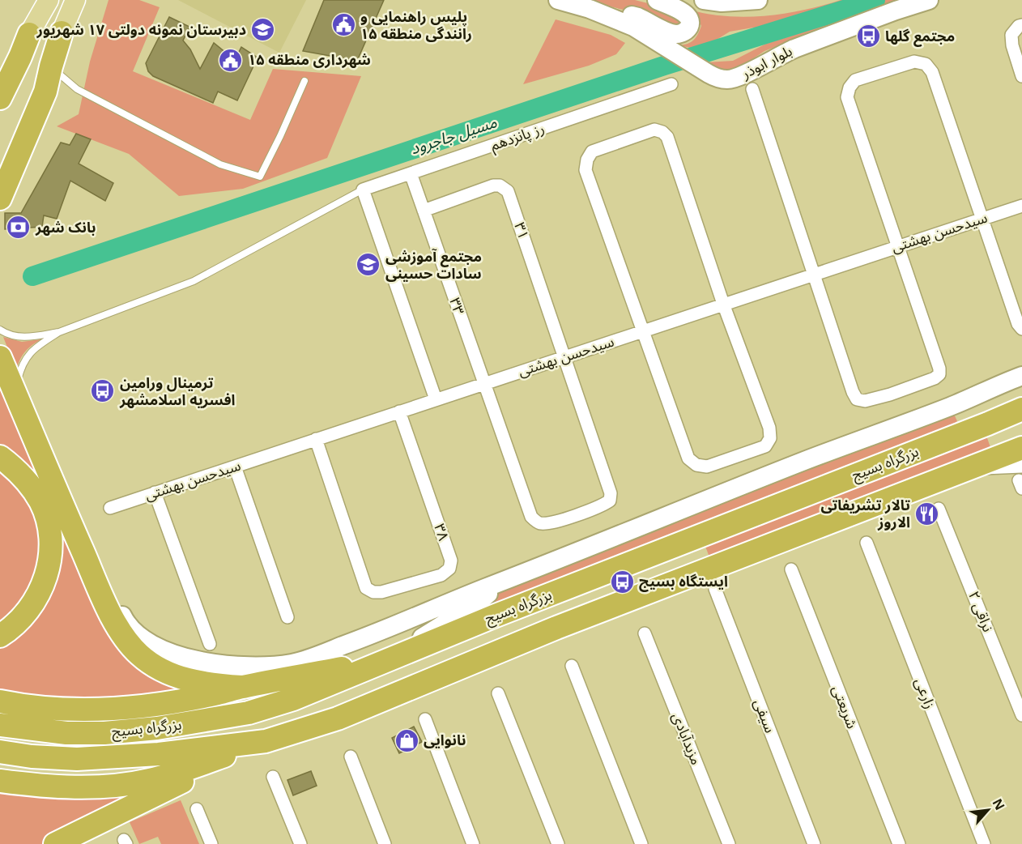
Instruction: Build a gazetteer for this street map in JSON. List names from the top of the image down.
{
  "streets": {
    "highway": ["بزرگراه بسیج"],
    "main road": ["بلوار ابوذر"],
    "street": [
      "رز پانزدهم",
      "۳۱",
      "سیدحسن بهشتی",
      "۳۳",
      "۳۸",
      "نراقی ۲",
      "زارعی",
      "شریعتی",
      "سیفی",
      "مزیدآبادی"
    ]
  },
  "crossings": [
    ["رز پانزدهم", "۳۳"],
    ["۳۱", "سیدحسن بهشتی"],
    ["۳۱", "۳۳"],
    ["سیدحسن بهشتی", "۳۳"],
    ["سیدحسن بهشتی", "۳۸"]
  ],
  "water": ["مسیل جاجرود"],
  "places": {
    "public building": ["پلیس راهنمایی و رانندگی منطقه ۱۵", "شهرداری منطقه ۱۵"],
    "school or university": ["دبیرستان نمونه دولتی ۱۷ شهریور", "مجتمع آموزشی سادات حسینی"],
    "bus stop": ["مجتمع گلها", "ترمینال ورامین افسریه اسلامشهر", "ایستگاه بسیج"],
    "bank": ["بانک شهر"],
    "restaurant": ["تالار تشریفاتی الاروز"],
    "shop": ["نانوایی"]
  },
  "north": "top right"
}
